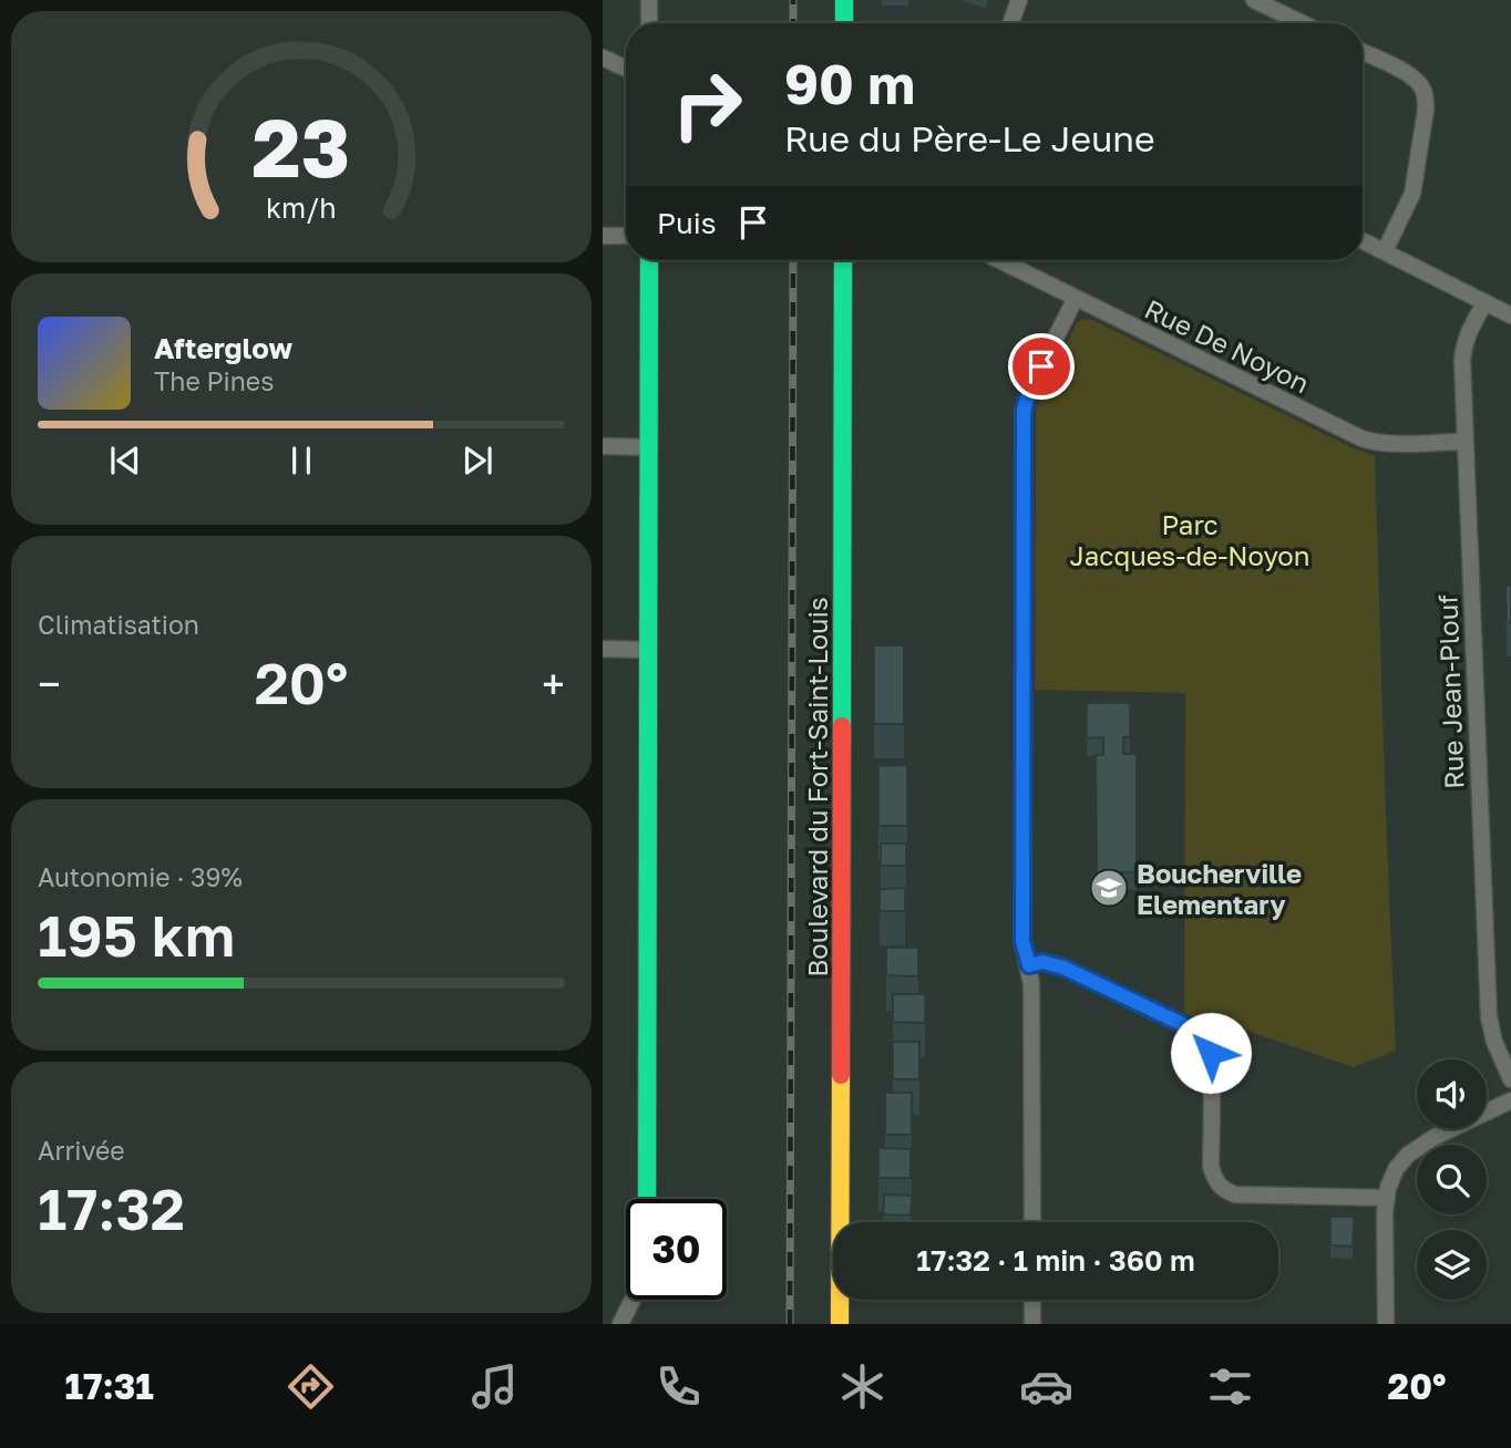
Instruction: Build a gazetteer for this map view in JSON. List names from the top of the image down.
{
  "streets": {
    "street": ["Rue De Noyon", "Rue Jean-Plouf", "Boulevard du Fort-Saint-Louis"]
  },
  "crossings": [
    ["Rue De Noyon", "Rue Jean-Plouf"]
  ],
  "parks": ["Parc Jacques-de-Noyon"],
  "places": {
    "school or university": ["Boucherville Elementary"]
  },
  "page": {
    "turn": ["90 m", "Rue du Père-Le Jeune"],
    "then": "Puis",
    "song": ["Afterglow", "The Pines"],
    "tile": [
      "Climatisation",
      ["Autonomie · 39%", "195 km"],
      ["Arrivée", "17:32"]
    ],
    "heat": ["−", "20°", "+"],
    "limit": "30",
    "trip": "17:32 · 1 min · 360 m",
    "tabs": ["17:31", "20°"],
    "gauge": ["23", "km/h"]
  }
}
